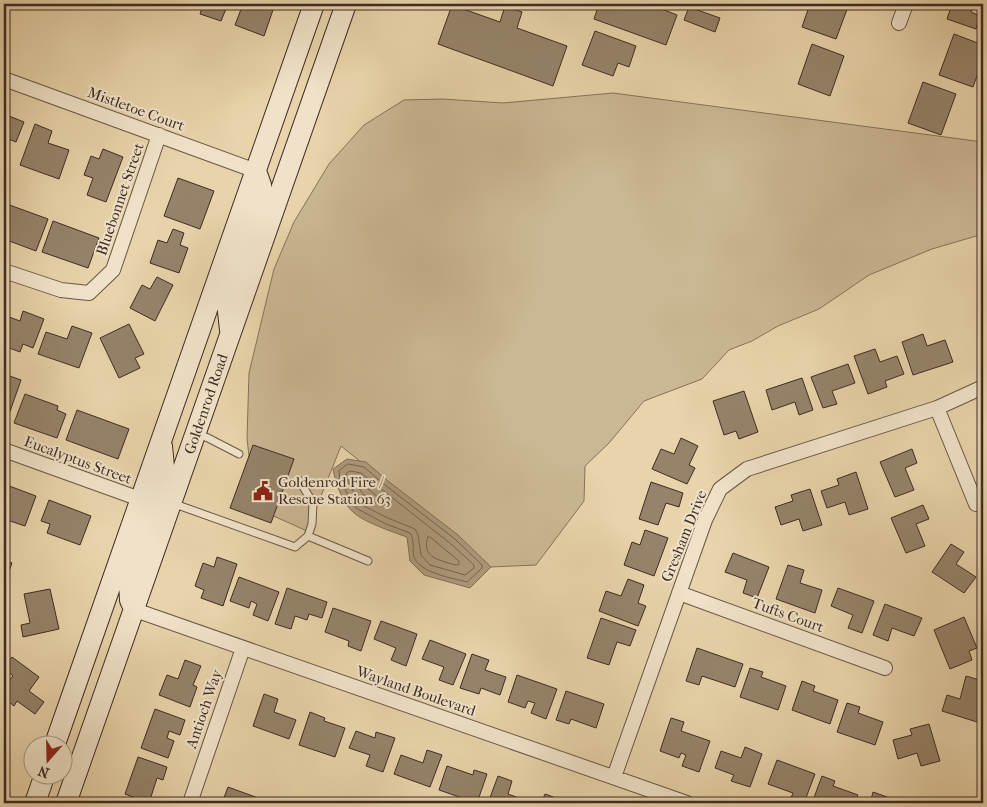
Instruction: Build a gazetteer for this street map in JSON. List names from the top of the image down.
{
  "streets": {
    "main road": ["Goldenrod Road"],
    "street": [
      "Mistletoe Court",
      "Bluebonnet Street",
      "Eucalyptus Street",
      "Gresham Drive",
      "Tufts Court",
      "Wayland Boulevard",
      "Antioch Way"
    ]
  },
  "crossings": [
    ["Mistletoe Court", "Bluebonnet Street"],
    ["Mistletoe Court", "Goldenrod Road"],
    ["Goldenrod Road", "Eucalyptus Street"],
    ["Goldenrod Road", "Wayland Boulevard"],
    ["Gresham Drive", "Tufts Court"],
    ["Gresham Drive", "Wayland Boulevard"],
    ["Wayland Boulevard", "Antioch Way"]
  ],
  "places": {
    "public building": ["Goldenrod Fire / Rescue Station 63"]
  },
  "north": "bottom"
}
